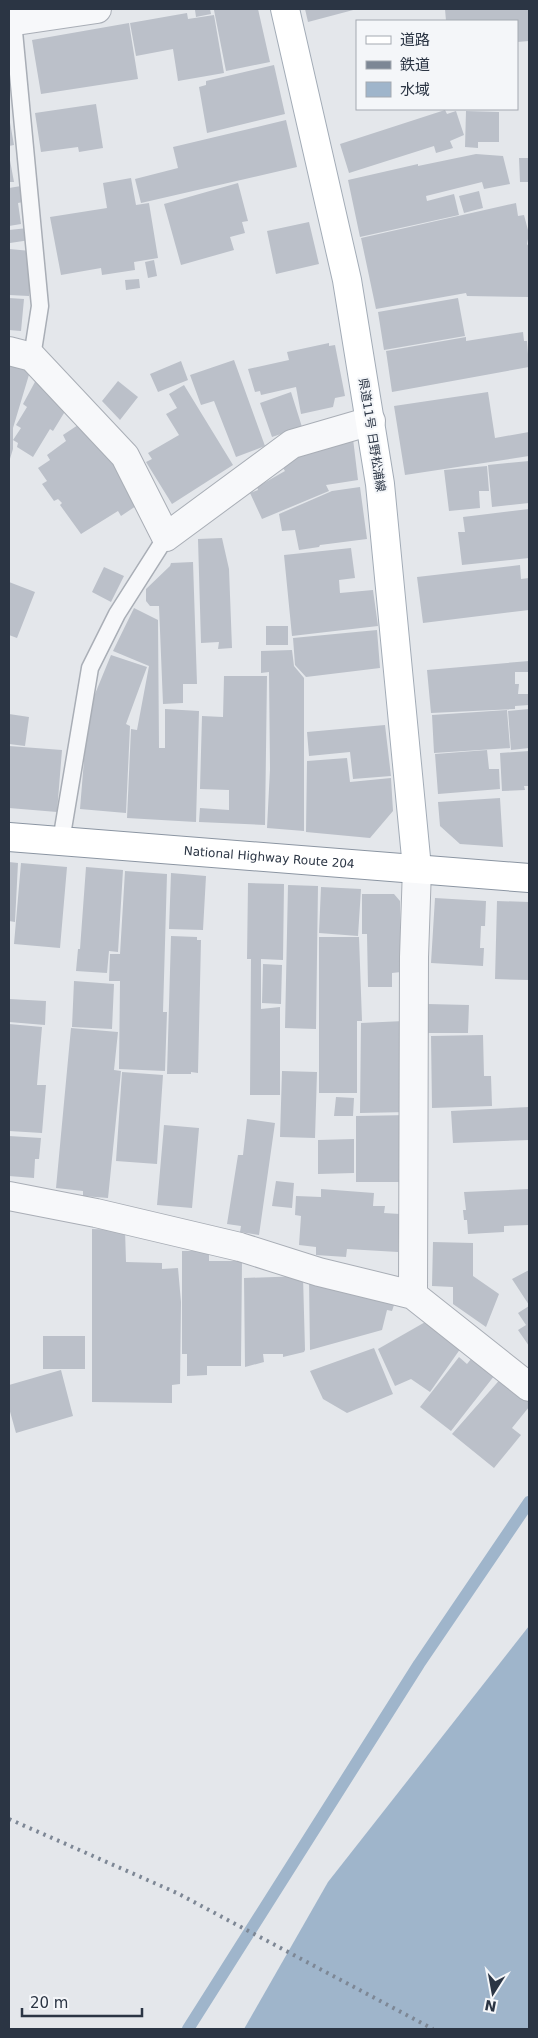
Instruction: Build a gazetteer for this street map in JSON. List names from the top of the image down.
{
  "streets": {
    "main road": ["県道11号 日野松浦線", "National Highway Route 204"]
  },
  "crossings": [
    ["県道11号 日野松浦線", "National Highway Route 204"]
  ],
  "legend": ["道路", "鉄道", "水域"],
  "scale_bar": "20 m",
  "north": "bottom"
}
